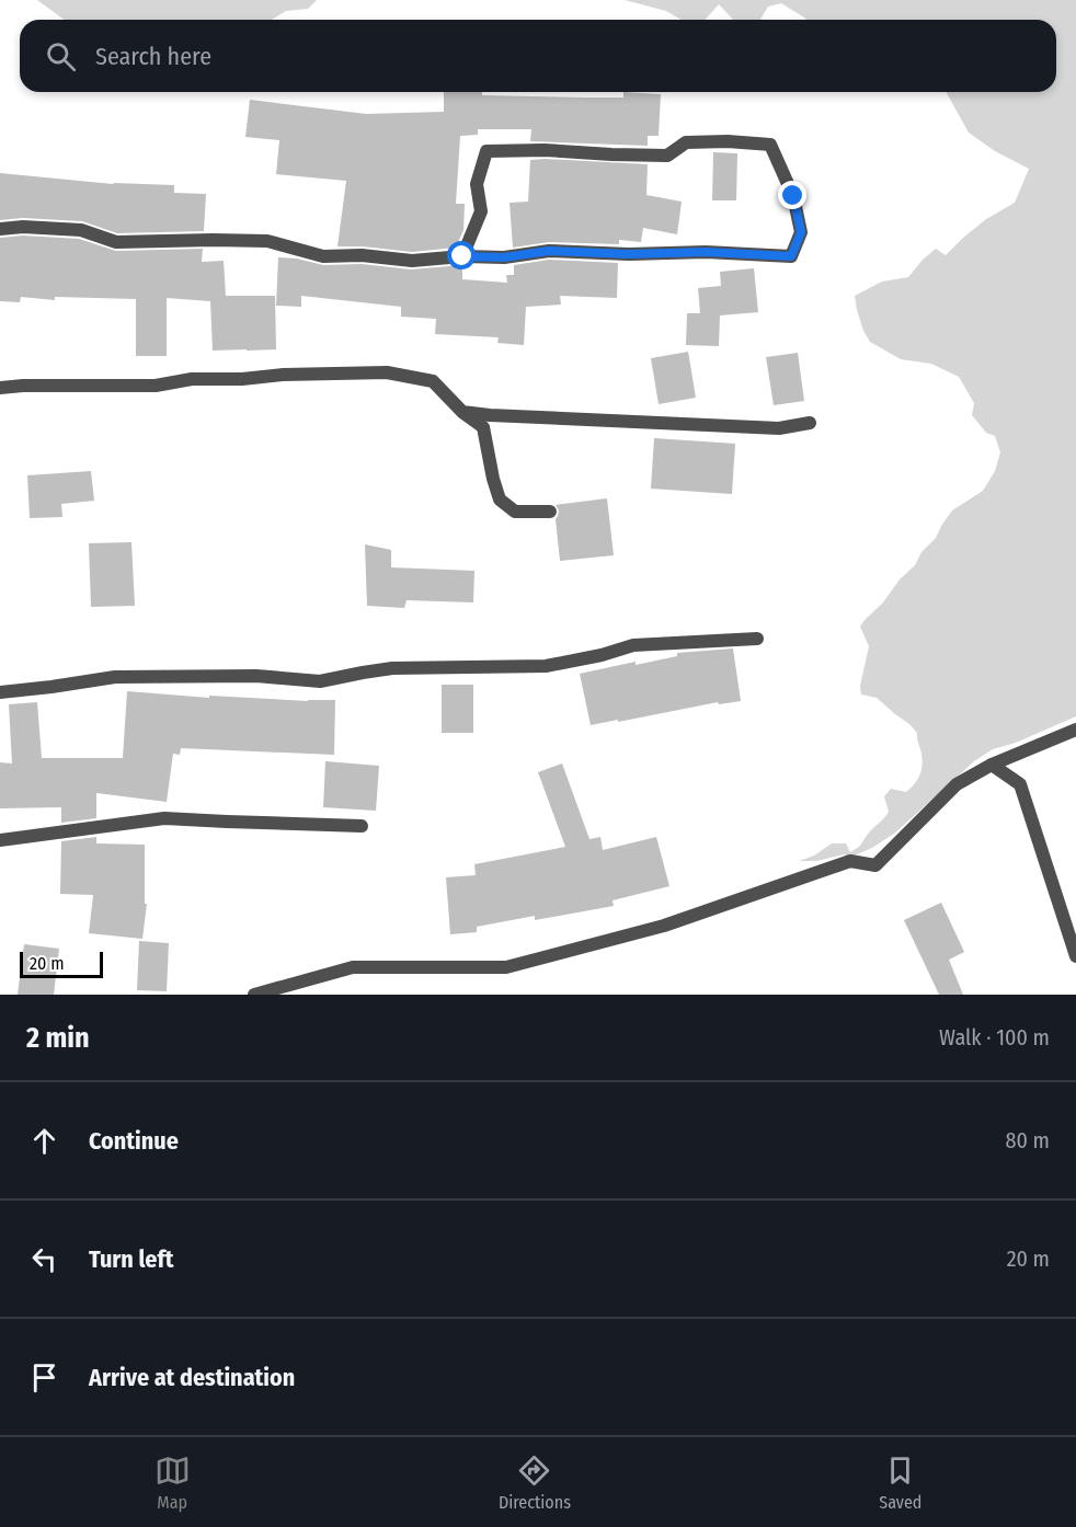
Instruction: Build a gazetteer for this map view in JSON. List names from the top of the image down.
{
  "scale_bar": "20 m",
  "page": {
    "search": "Search here",
    "scale": "20 m",
    "heading": ["2 min", "Walk · 100 m"],
    "list": [
      ["Continue", "80 m"],
      ["Turn left", "20 m"],
      "Arrive at destination"
    ],
    "nav": ["Map", "Directions", "Saved"]
  }
}
